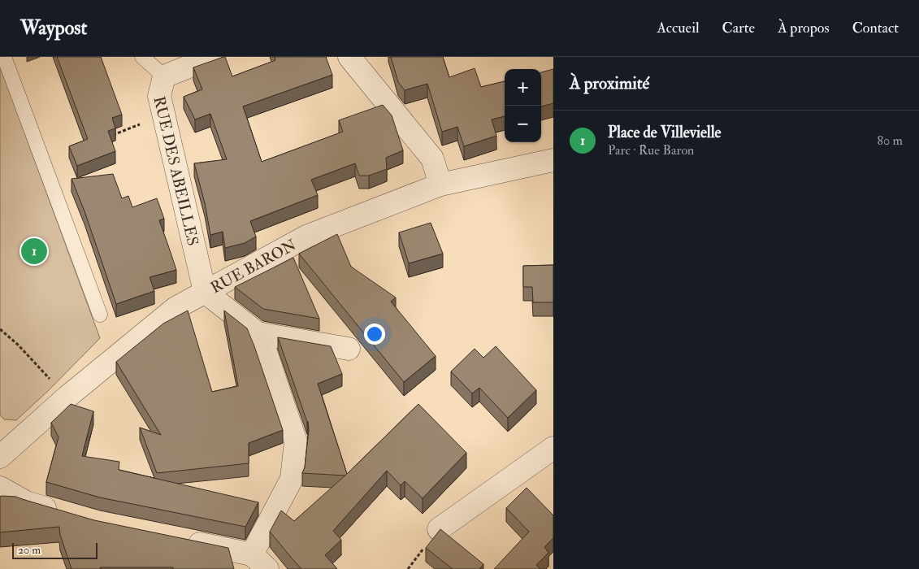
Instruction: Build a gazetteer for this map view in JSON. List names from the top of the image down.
{
  "streets": {
    "street": ["RUE DES ABEILLES", "RUE BARON"]
  },
  "crossings": [
    ["RUE DES ABEILLES", "RUE BARON"]
  ],
  "scale_bar": "20 m",
  "page": {
    "header": "Waypost",
    "nav": [
      "Accueil",
      "Carte",
      "À propos",
      "Contact"
    ],
    "heading": "À proximité",
    "map_buttons": ["+", "−"],
    "list": [
      {
        "mark": "1",
        "name": "Place de Villevielle",
        "note": "Parc · Rue Baron",
        "value": "80 m"
      }
    ],
    "pins": "1",
    "scale": "20 m"
  }
}
